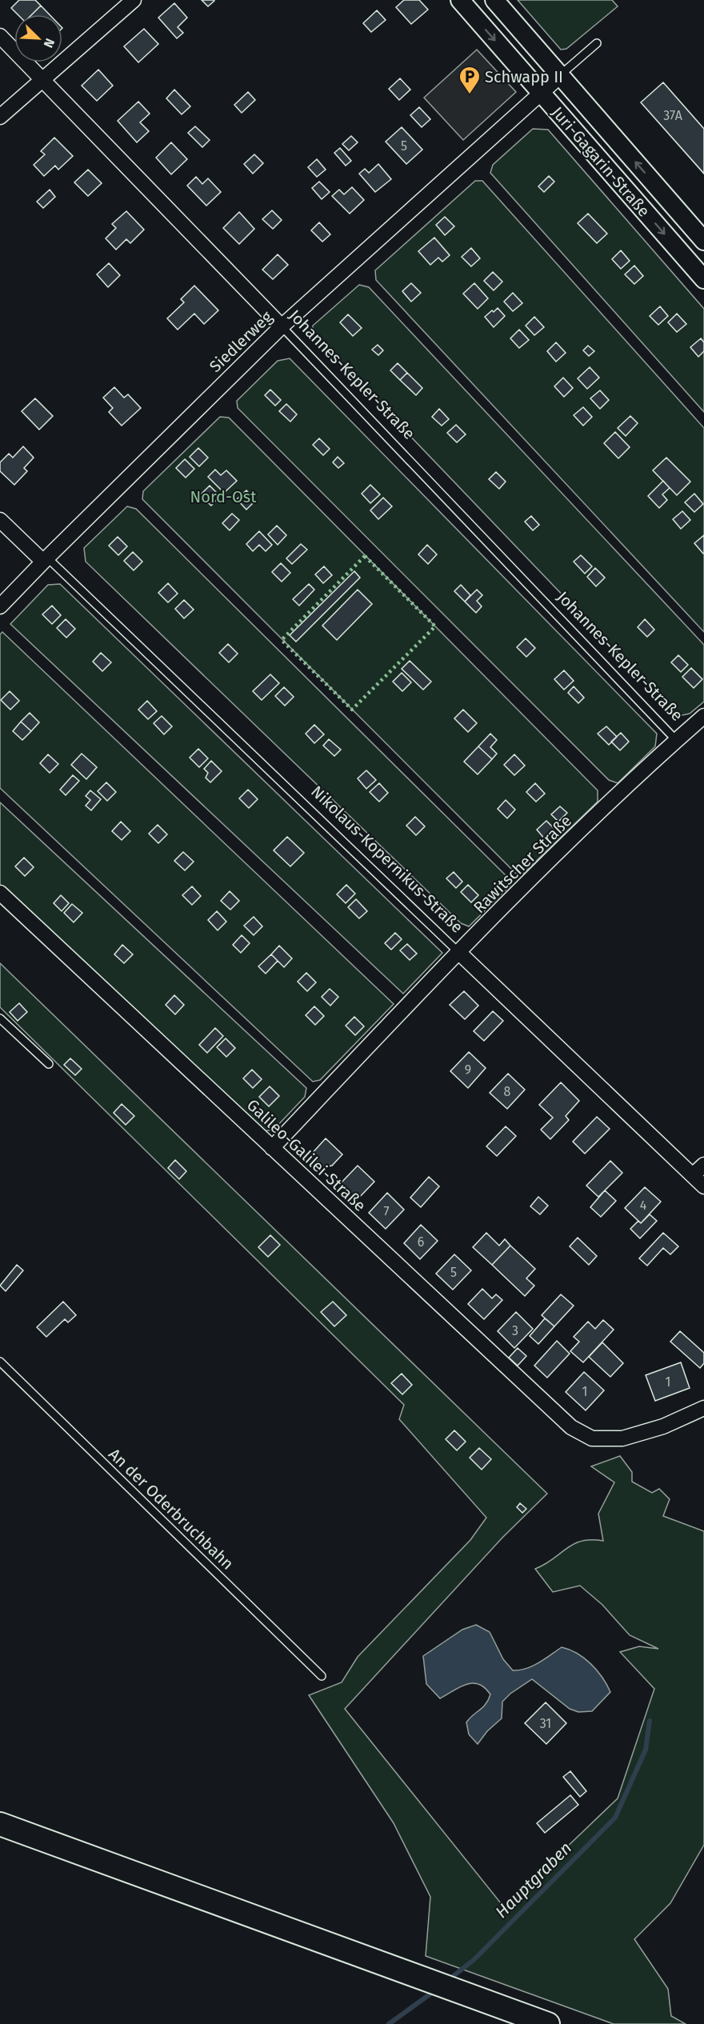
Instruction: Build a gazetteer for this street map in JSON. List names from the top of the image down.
{
  "streets": {
    "street": [
      "Juri-Gagarin-Straße",
      "Siedlerweg",
      "Johannes-Kepler-Straße",
      "Nikolaus-Kopernikus-Straße",
      "Rawitscher Straße",
      "Galileo-Galilei-Straße"
    ],
    "lane": ["An der Oderbruchbahn"]
  },
  "crossings": [
    ["Juri-Gagarin-Straße", "Siedlerweg"],
    ["Siedlerweg", "Johannes-Kepler-Straße"],
    ["Siedlerweg", "Nikolaus-Kopernikus-Straße"],
    ["Johannes-Kepler-Straße", "Rawitscher Straße"],
    ["Nikolaus-Kopernikus-Straße", "Rawitscher Straße"],
    ["Rawitscher Straße", "Galileo-Galilei-Straße"]
  ],
  "water": ["Hauptgraben"],
  "parks": ["Nord-Ost"],
  "places": {
    "parking": ["Schwapp II"]
  },
  "house_numbers": [
    "37A",
    "5",
    "9",
    "8",
    "4",
    "7",
    "6",
    "5",
    "3",
    "1",
    "1",
    "31"
  ],
  "north": "bottom right"
}
